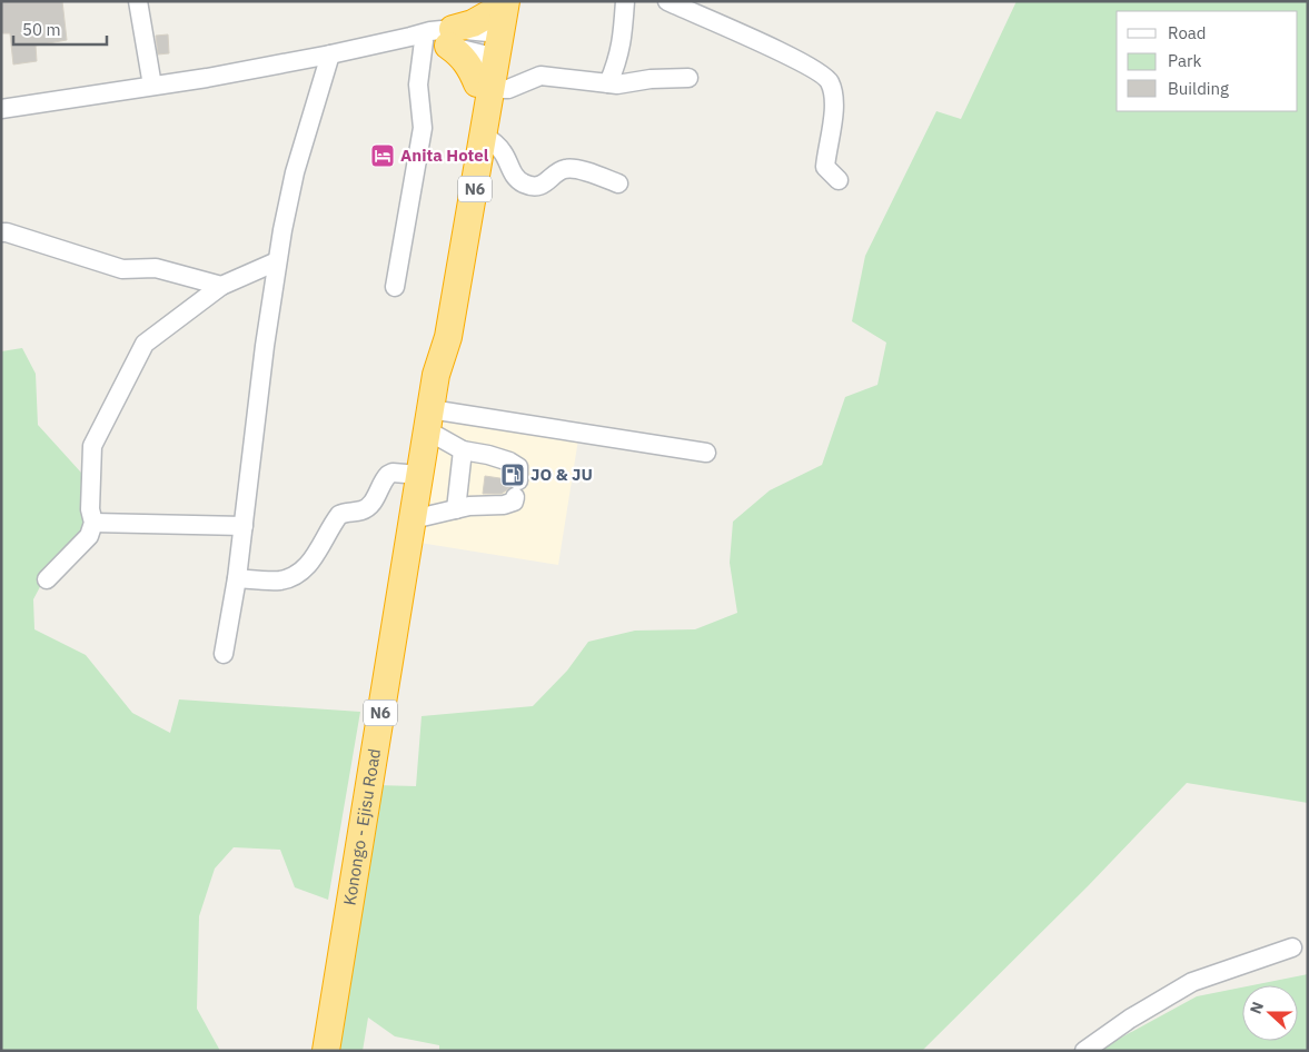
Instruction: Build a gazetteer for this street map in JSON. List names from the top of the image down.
{
  "streets": {
    "highway": ["N6", "Konongo - Ejisu Road"]
  },
  "places": {
    "hotel": ["Anita Hotel"],
    "fuel station": ["JO & JU"]
  },
  "legend": ["Road", "Park", "Building"],
  "scale_bar": "50 m",
  "north": "left"
}
